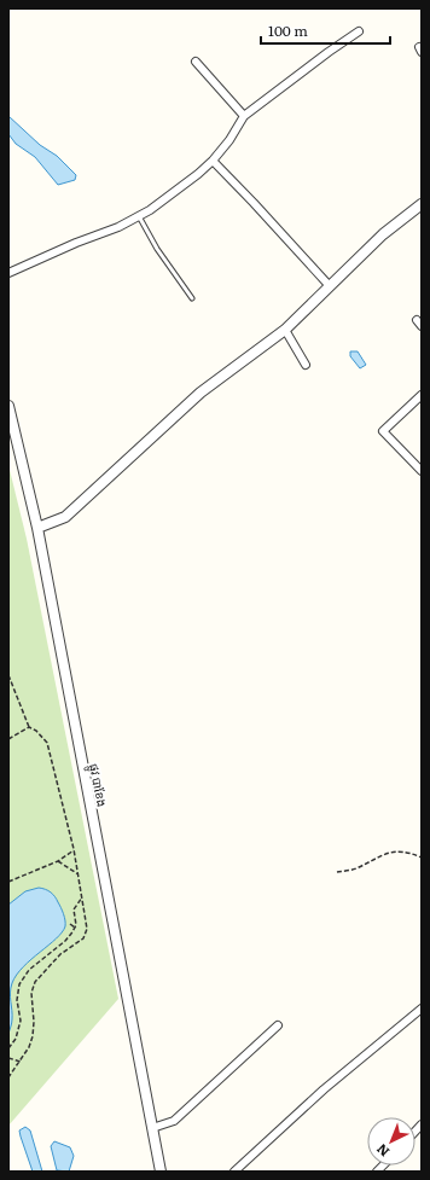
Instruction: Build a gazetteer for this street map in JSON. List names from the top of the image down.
{
  "streets": {
    "street": ["ផ្លូវ បាខែង"]
  },
  "scale_bar": "100 m",
  "north": "bottom left"
}
